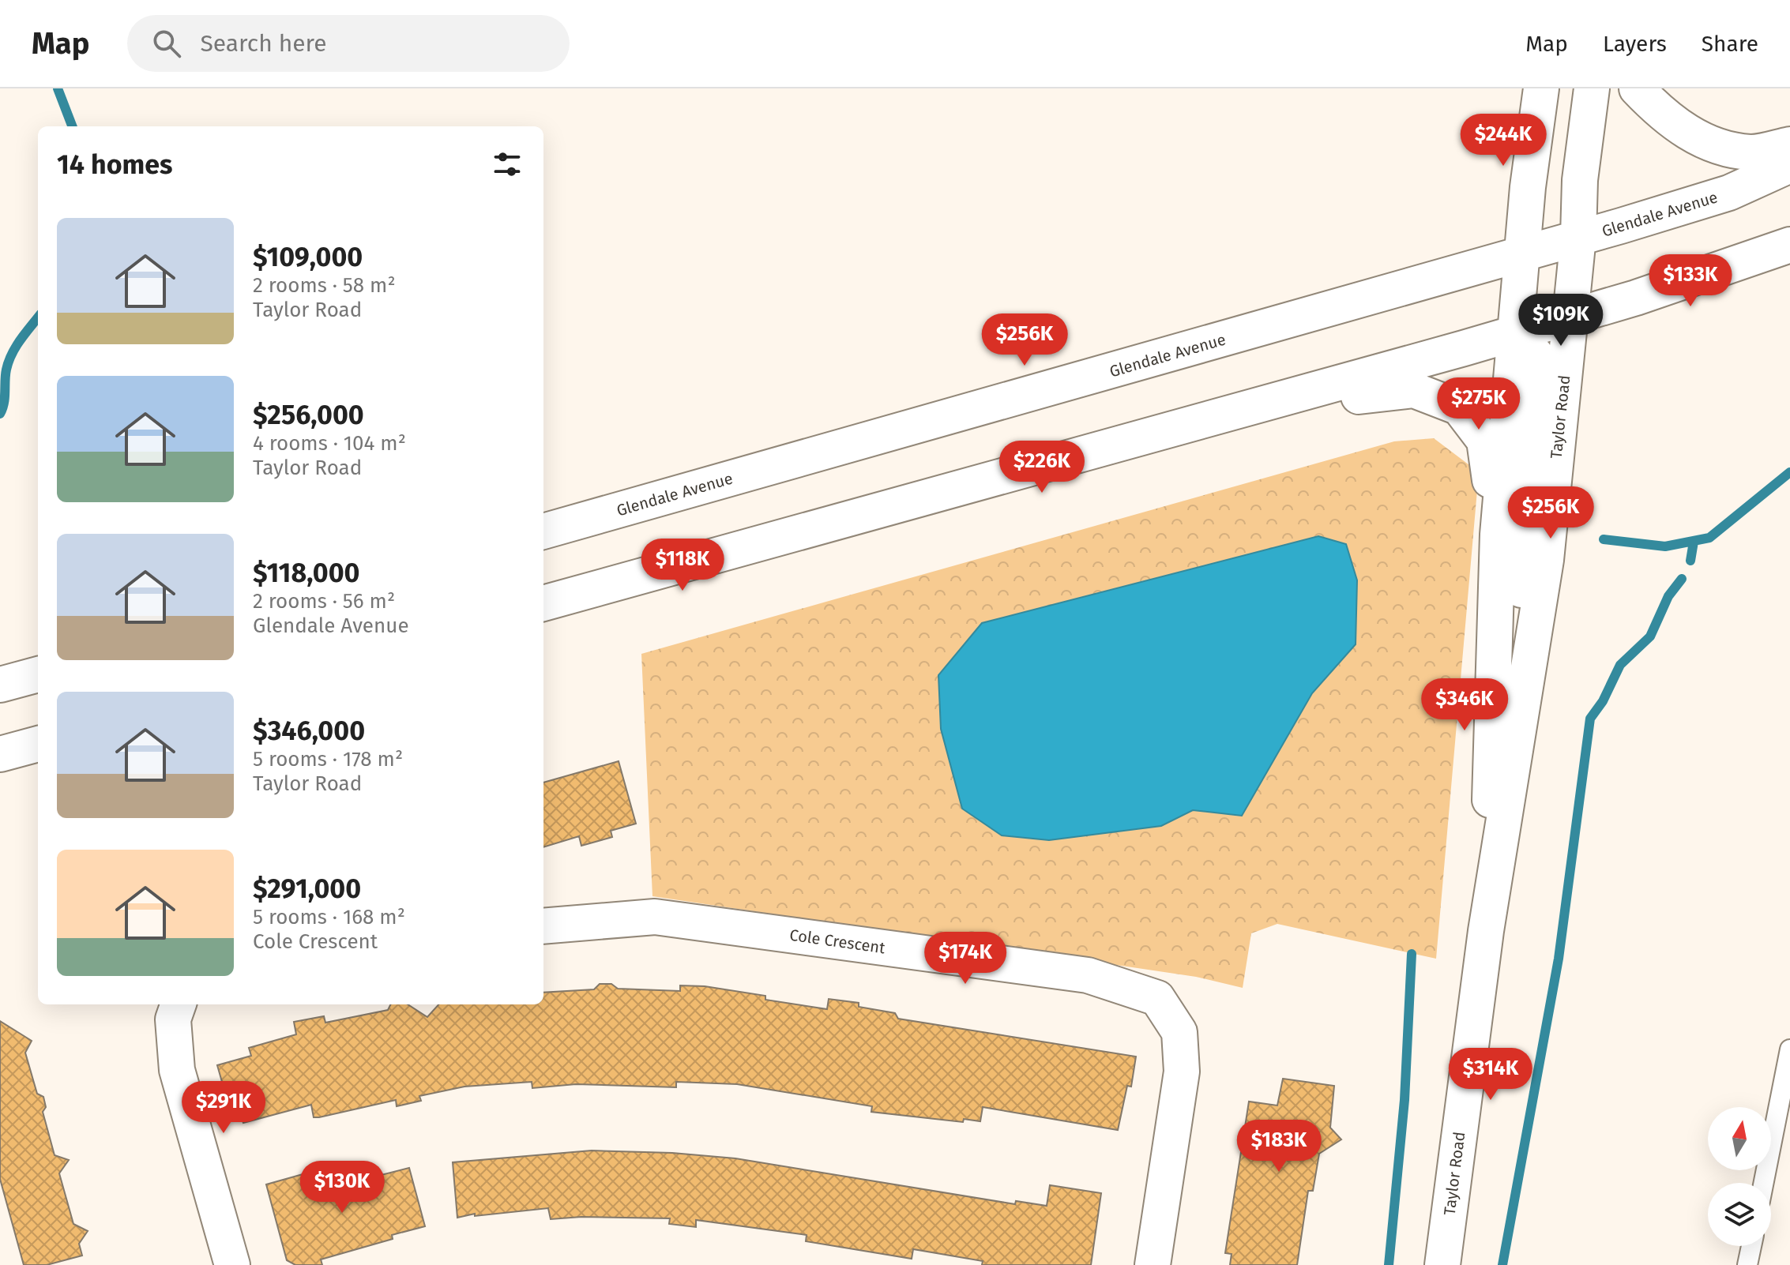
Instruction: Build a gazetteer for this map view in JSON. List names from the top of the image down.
{
  "streets": {
    "main road": ["Glendale Avenue", "Taylor Road", "Cole Crescent"]
  },
  "crossings": [
    ["Glendale Avenue", "Taylor Road"]
  ],
  "north": "top",
  "page": {
    "header": "Map",
    "search": "Search here",
    "nav": ["Map", "Layers", "Share"],
    "price": [
      "$244K",
      "$133K",
      "$109K",
      "$256K",
      "$275K",
      "$226K",
      "$256K",
      "$118K",
      "$346K",
      "$174K",
      "$314K",
      "$291K",
      "$183K",
      "$130K"
    ],
    "heading": "14 homes",
    "list": [
      {
        "name": "$109,000",
        "note": "2 rooms · 58 m² · Taylor Road"
      },
      {
        "name": "$256,000",
        "note": "4 rooms · 104 m² · Taylor Road"
      },
      {
        "name": "$118,000",
        "note": "2 rooms · 56 m² · Glendale Avenue"
      },
      {
        "name": "$346,000",
        "note": "5 rooms · 178 m² · Taylor Road"
      },
      {
        "name": "$291,000",
        "note": "5 rooms · 168 m² · Cole Crescent"
      }
    ]
  }
}
